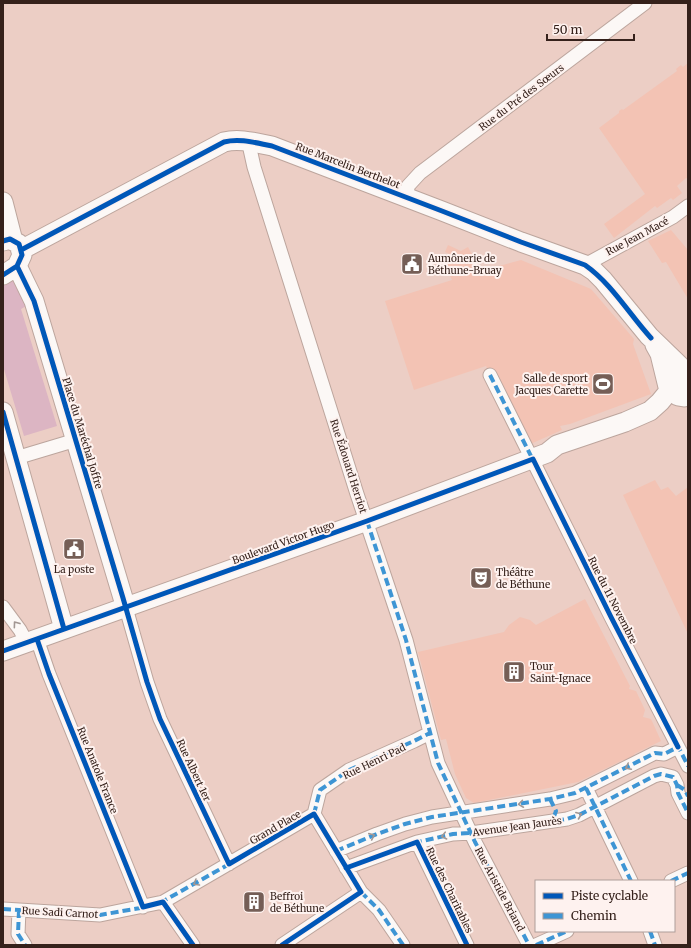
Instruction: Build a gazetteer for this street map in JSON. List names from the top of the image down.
{
  "streets": {
    "main road": ["Rue Marcelin Berthelot", "Place du Maréchal Joffre", "Boulevard Victor Hugo"],
    "street": [
      "Rue du Pré des Sœurs",
      "Rue Jean Macé",
      "Rue Édouard Herriot",
      "Rue du 11 Novembre",
      "Rue Henri Pad",
      "Rue Anatole France",
      "Rue Albert 1er",
      "Avenue Jean Jaurès",
      "Grand Place",
      "Rue Aristide Briand",
      "Rue des Charitables",
      "Rue Sadi Carnot"
    ]
  },
  "crossings": [
    ["Rue du Pré des Sœurs", "Rue Marcelin Berthelot"],
    ["Rue Marcelin Berthelot", "Rue Jean Macé"],
    ["Rue Marcelin Berthelot", "Place du Maréchal Joffre"],
    ["Rue Marcelin Berthelot", "Rue Édouard Herriot"],
    ["Rue Marcelin Berthelot", "Boulevard Victor Hugo"],
    ["Place du Maréchal Joffre", "Boulevard Victor Hugo"],
    ["Place du Maréchal Joffre", "Rue Albert 1er"],
    ["Rue Édouard Herriot", "Boulevard Victor Hugo"],
    ["Rue Édouard Herriot", "Rue Henri Pad"],
    ["Rue Édouard Herriot", "Avenue Jean Jaurès"],
    ["Rue Édouard Herriot", "Rue Aristide Briand"],
    ["Boulevard Victor Hugo", "Rue du 11 Novembre"],
    ["Boulevard Victor Hugo", "Rue Anatole France"],
    ["Boulevard Victor Hugo", "Rue Albert 1er"],
    ["Rue Henri Pad", "Grand Place"],
    ["Rue Anatole France", "Rue Sadi Carnot"],
    ["Rue Albert 1er", "Grand Place"],
    ["Avenue Jean Jaurès", "Grand Place"],
    ["Avenue Jean Jaurès", "Rue Aristide Briand"],
    ["Avenue Jean Jaurès", "Rue des Charitables"],
    ["Grand Place", "Rue Sadi Carnot"]
  ],
  "places": {
    "public building": ["Aumônerie de Béthune-Bruay", "La poste"],
    "sports": ["Salle de sport Jacques Carette"],
    "theatre": ["Théâtre de Béthune"],
    "building": ["Tour Saint-Ignace", "Beffroi de Béthune"]
  },
  "legend": ["Piste cyclable", "Chemin"],
  "scale_bar": "50 m"
}
